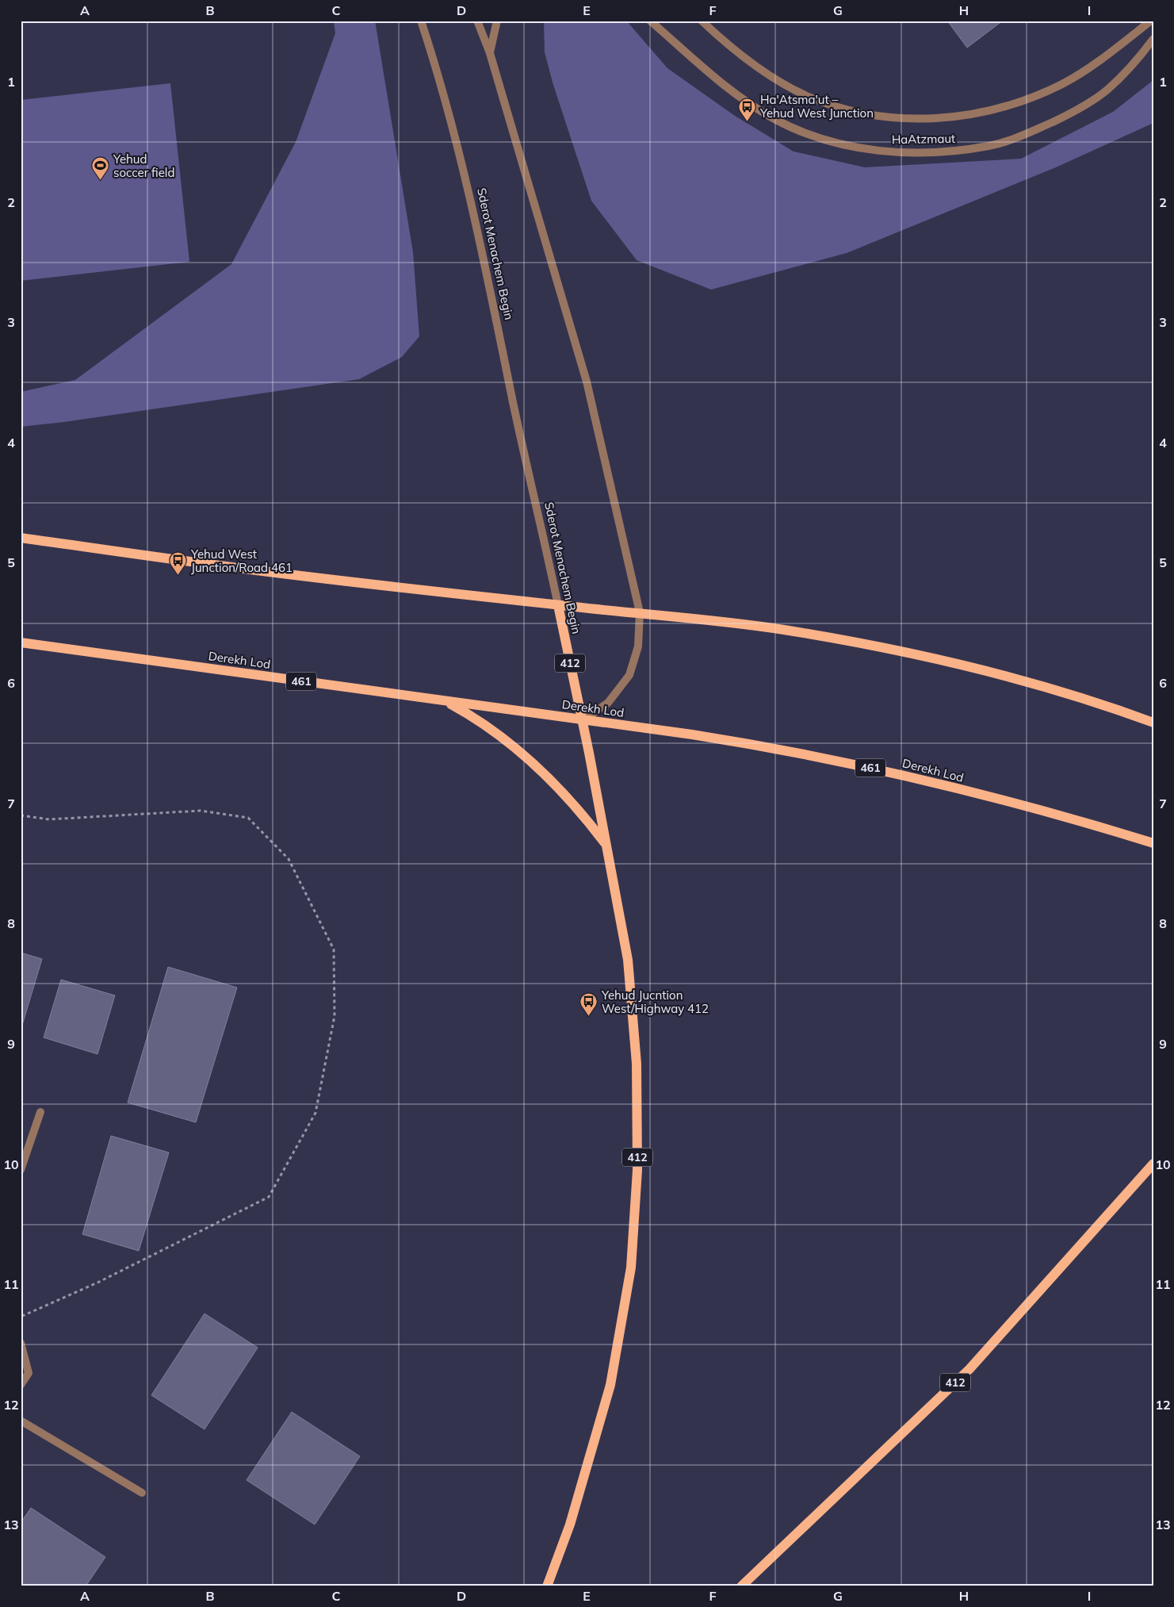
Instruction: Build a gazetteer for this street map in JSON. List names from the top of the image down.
{
  "streets": {
    "main road": [
      "Sderot Menachem Begin",
      "Derekh Lod",
      "412",
      "461"
    ],
    "street": ["HaAtzmaut"]
  },
  "crossings": [
    ["Sderot Menachem Begin", "Derekh Lod"],
    ["Sderot Menachem Begin", "412"],
    ["Derekh Lod", "412"]
  ],
  "places": {
    "bus stop": ["Ha'Atsma'ut – Yehud West Junction", "Yehud West Junction/Road 461", "Yehud Jucntion West/Highway 412"],
    "sports": ["Yehud soccer field"]
  },
  "grid": {
    "columns": [
      "A",
      "B",
      "C",
      "D",
      "E",
      "F",
      "G",
      "H",
      "I"
    ],
    "rows": [
      "1",
      "2",
      "3",
      "4",
      "5",
      "6",
      "7",
      "8",
      "9",
      "10",
      "11",
      "12",
      "13"
    ]
  }
}
